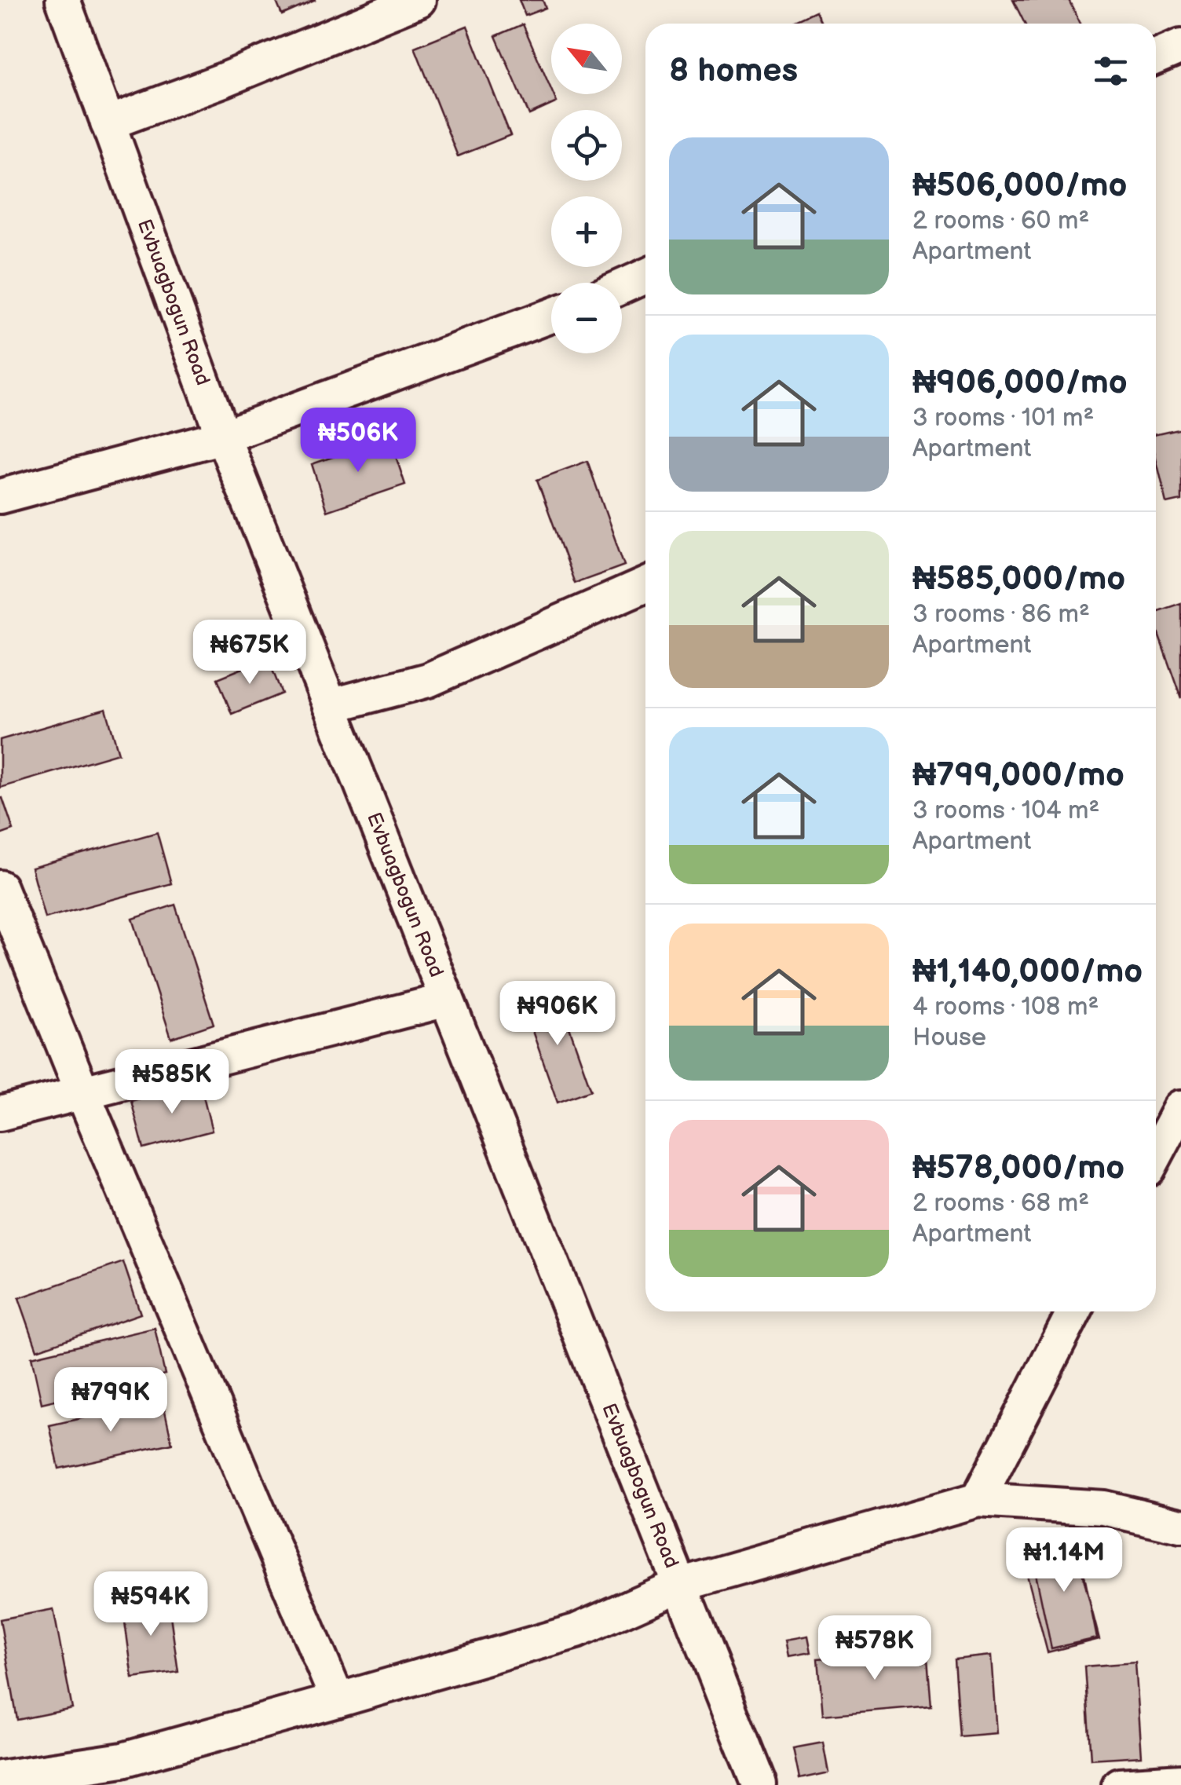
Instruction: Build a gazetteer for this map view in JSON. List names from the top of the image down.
{
  "streets": {
    "street": ["Evbuagbogun Road"]
  },
  "north": "top left",
  "page": {
    "map_buttons": ["+", "−"],
    "heading": "8 homes",
    "list": [
      {
        "name": "₦506,000/mo",
        "note": "2 rooms · 60 m² · Apartment"
      },
      {
        "name": "₦906,000/mo",
        "note": "3 rooms · 101 m² · Apartment"
      },
      {
        "name": "₦585,000/mo",
        "note": "3 rooms · 86 m² · Apartment"
      },
      {
        "name": "₦799,000/mo",
        "note": "3 rooms · 104 m² · Apartment"
      },
      {
        "name": "₦1,140,000/mo",
        "note": "4 rooms · 108 m² · House"
      },
      {
        "name": "₦578,000/mo",
        "note": "2 rooms · 68 m² · Apartment"
      }
    ],
    "price": [
      "₦506K",
      "₦675K",
      "₦906K",
      "₦585K",
      "₦799K",
      "₦1.14M",
      "₦594K",
      "₦578K"
    ]
  }
}
